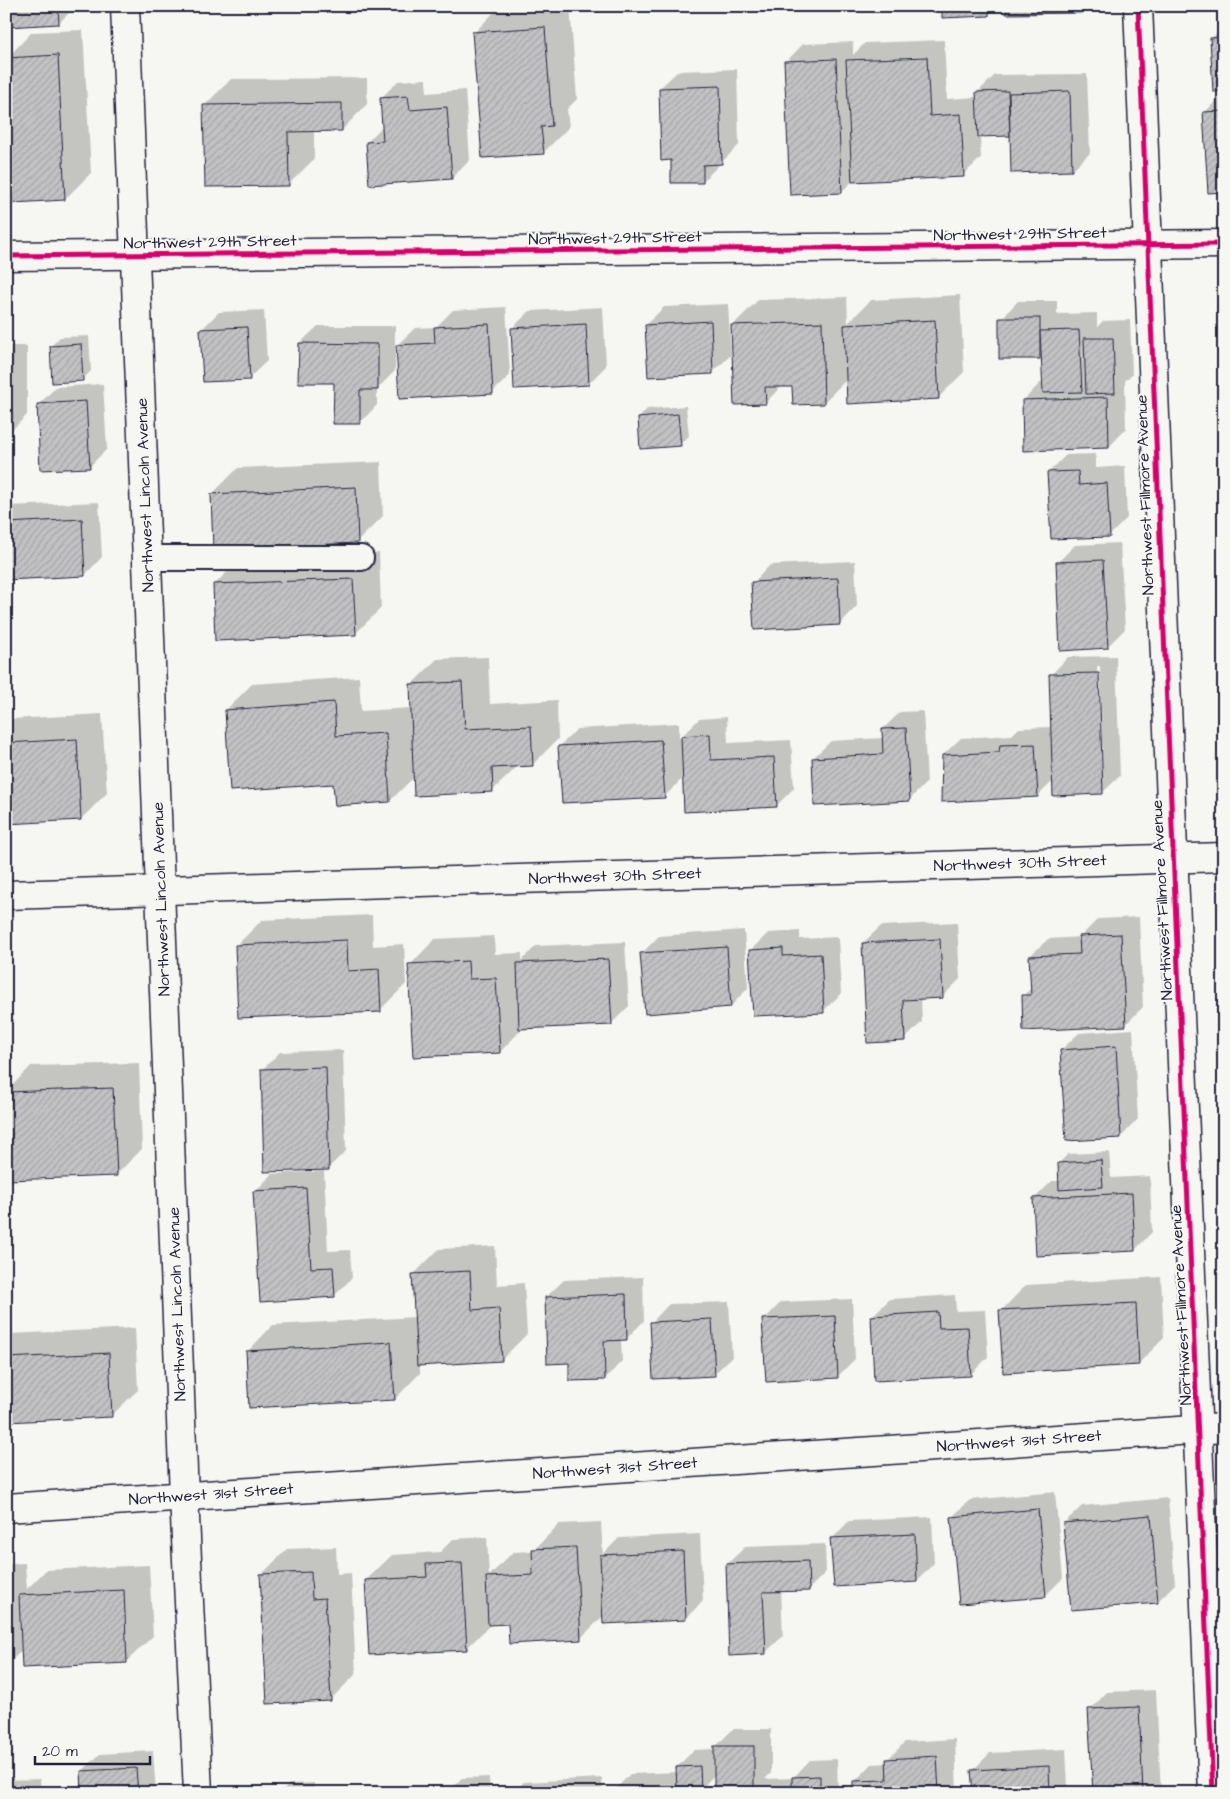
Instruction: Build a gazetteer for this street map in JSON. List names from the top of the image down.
{
  "streets": {
    "street": [
      "Northwest 29th Street",
      "Northwest Lincoln Avenue",
      "Northwest Fillmore Avenue",
      "Northwest 30th Street",
      "Northwest 31st Street"
    ]
  },
  "crossings": [
    ["Northwest 29th Street", "Northwest Lincoln Avenue"],
    ["Northwest 29th Street", "Northwest Fillmore Avenue"],
    ["Northwest Lincoln Avenue", "Northwest 30th Street"],
    ["Northwest Lincoln Avenue", "Northwest 31st Street"],
    ["Northwest Fillmore Avenue", "Northwest 30th Street"],
    ["Northwest Fillmore Avenue", "Northwest 31st Street"]
  ],
  "scale_bar": "20 m"
}
